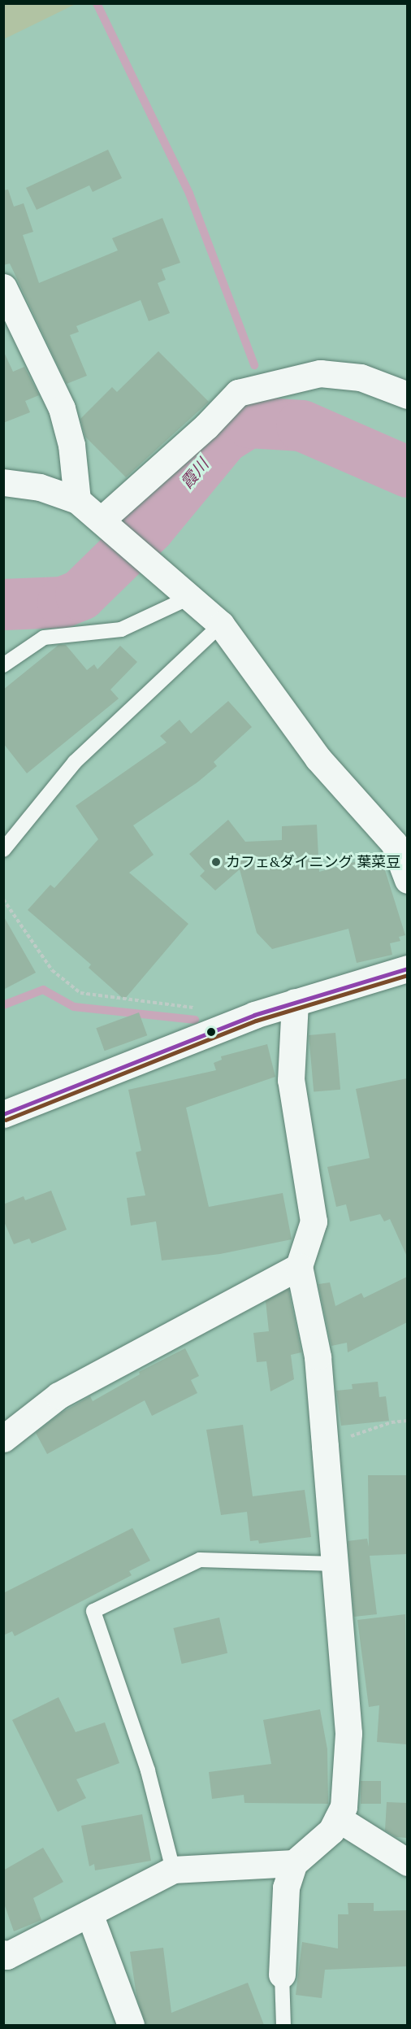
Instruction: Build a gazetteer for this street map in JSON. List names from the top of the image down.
{
  "water": ["霞川"],
  "places": ["カフェ&ダイニング 葉菜豆"]
}
